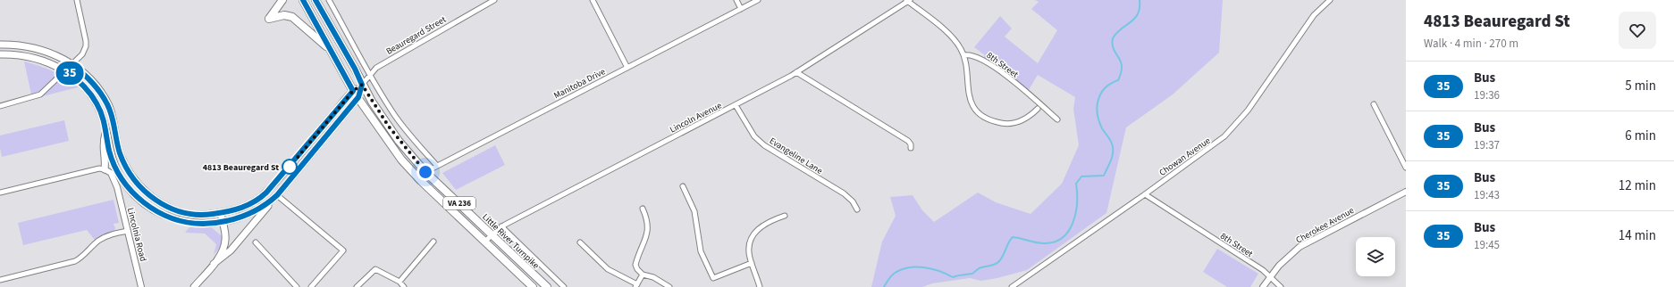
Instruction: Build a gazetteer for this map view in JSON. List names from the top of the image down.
{
  "streets": {
    "main road": ["Beauregard Street", "VA 236", "Little River Turnpike"],
    "street": [
      "8th Street",
      "Manitoba Drive",
      "Lincoln Avenue",
      "Evangeline Lane",
      "Chowan Avenue",
      "Cherokee Avenue",
      "Lincolnia Road"
    ]
  },
  "crossings": [
    ["Beauregard Street", "Little River Turnpike"],
    ["8th Street", "Chowan Avenue"],
    ["8th Street", "Cherokee Avenue"],
    ["Manitoba Drive", "Little River Turnpike"],
    ["Lincoln Avenue", "Evangeline Lane"],
    ["Lincoln Avenue", "Little River Turnpike"]
  ],
  "places": ["4813 Beauregard St"],
  "lines": ["bus line 35"],
  "page": {
    "on_map": "35",
    "heading": ["4813 Beauregard St", "Walk · 4 min · 270 m"],
    "list": [
      {
        "mark": "35",
        "name": "Bus",
        "note": "19:36",
        "value": "5 min"
      },
      {
        "mark": "35",
        "name": "Bus",
        "note": "19:37",
        "value": "6 min"
      },
      {
        "mark": "35",
        "name": "Bus",
        "note": "19:43",
        "value": "12 min"
      },
      {
        "mark": "35",
        "name": "Bus",
        "note": "19:45",
        "value": "14 min"
      }
    ]
  }
}
